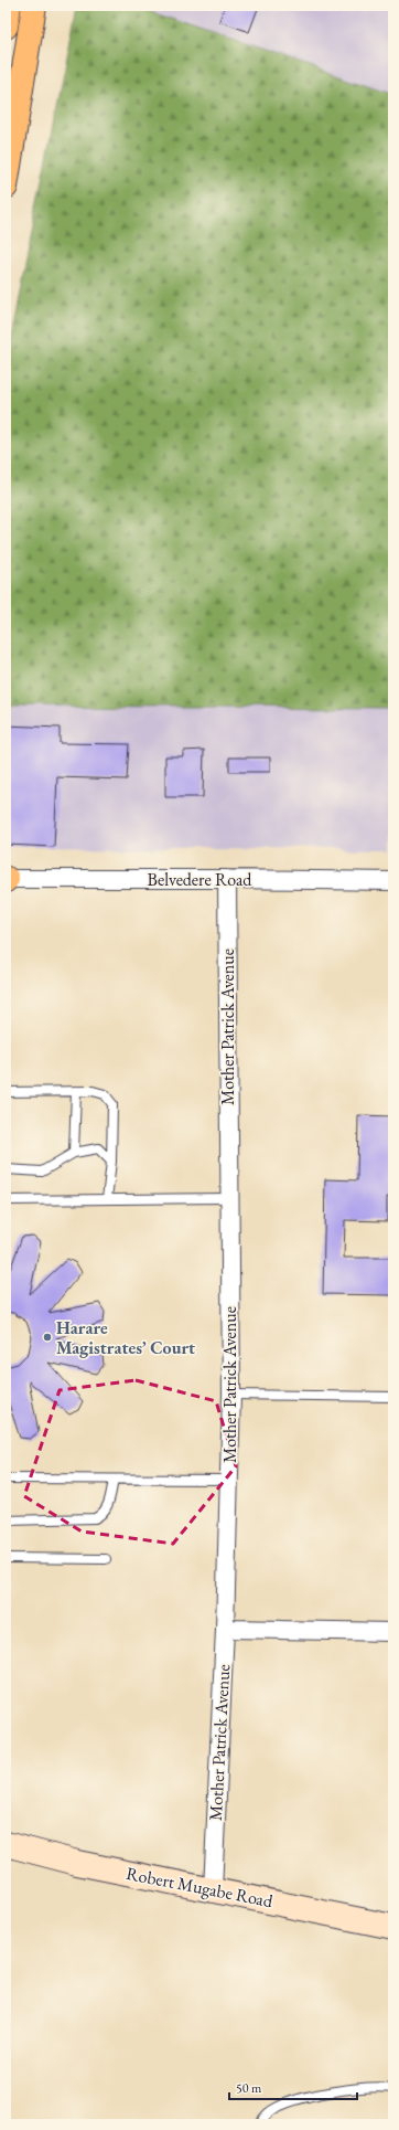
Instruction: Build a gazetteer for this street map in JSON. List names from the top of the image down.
{
  "streets": {
    "main road": ["Robert Mugabe Road"],
    "street": ["Belvedere Road", "Mother Patrick Avenue"]
  },
  "crossings": [
    ["Belvedere Road", "Mother Patrick Avenue"],
    ["Mother Patrick Avenue", "Robert Mugabe Road"]
  ],
  "places": ["Harare Magistrates’ Court"],
  "scale_bar": "50 m"
}
